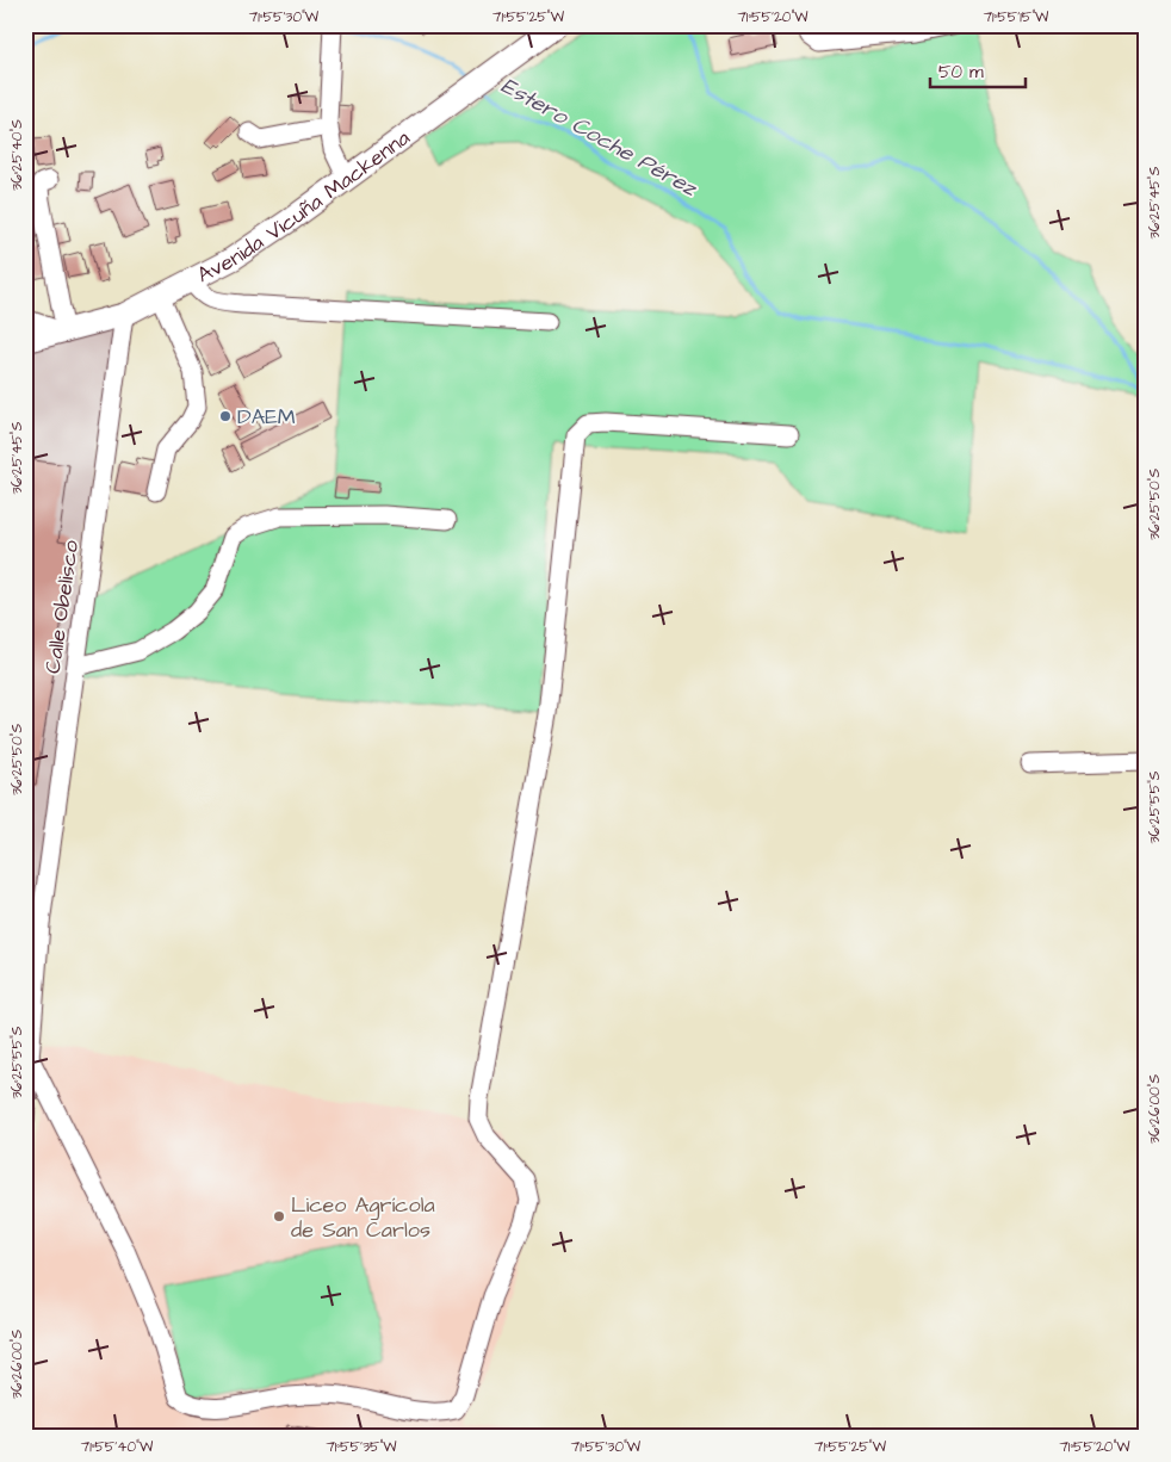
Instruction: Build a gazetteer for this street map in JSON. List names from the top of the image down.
{
  "streets": {
    "main road": ["Avenida Vicuña Mackenna"],
    "street": ["Calle Obelisco"]
  },
  "crossings": [
    ["Avenida Vicuña Mackenna", "Calle Obelisco"]
  ],
  "water": ["Estero Coche Pérez"],
  "places": ["DAEM", "Liceo Agrícola de San Carlos"],
  "scale_bar": "50 m",
  "coordinates": [
    "71°55'30\"W",
    "71°55'25\"W",
    "71°55'20\"W",
    "71°55'15\"W",
    "36°25'40\"S",
    "36°25'45\"S",
    "36°25'50\"S",
    "36°25'55\"S",
    "36°26'00\"S",
    "71°55'40\"W",
    "71°55'35\"W"
  ]
}
